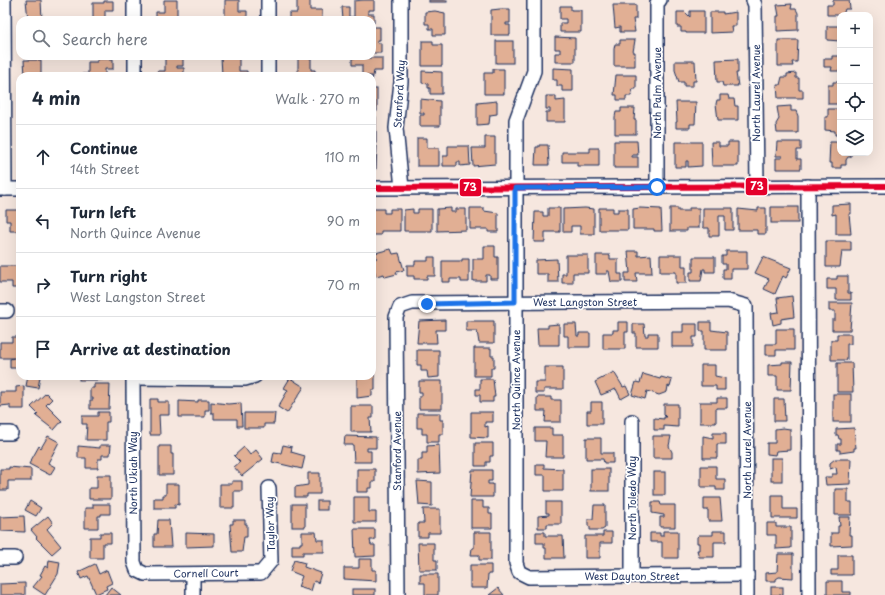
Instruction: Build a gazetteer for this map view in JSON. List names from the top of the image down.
{
  "streets": {
    "street": [
      "North Palm Avenue",
      "North Laurel Avenue",
      "Stanford Way",
      "West Langston Street",
      "North Quince Avenue",
      "Stanford Avenue",
      "North Ukiah Way",
      "North Toledo Way",
      "Taylor Way",
      "Cornell Court",
      "West Dayton Street"
    ]
  },
  "crossings": [
    ["North Laurel Avenue", "West Langston Street"],
    ["North Laurel Avenue", "West Dayton Street"],
    ["West Langston Street", "North Quince Avenue"],
    ["West Langston Street", "Stanford Avenue"],
    ["North Quince Avenue", "West Dayton Street"],
    ["North Ukiah Way", "Cornell Court"],
    ["North Toledo Way", "West Dayton Street"],
    ["Taylor Way", "Cornell Court"]
  ],
  "lines": ["transit line 73"],
  "page": {
    "map_buttons": ["+", "−"],
    "search": "Search here",
    "heading": ["4 min", "Walk · 270 m"],
    "list": [
      ["Continue", "14th Street", "110 m"],
      ["Turn left", "North Quince Avenue", "90 m"],
      ["Turn right", "West Langston Street", "70 m"],
      "Arrive at destination"
    ]
  }
}
